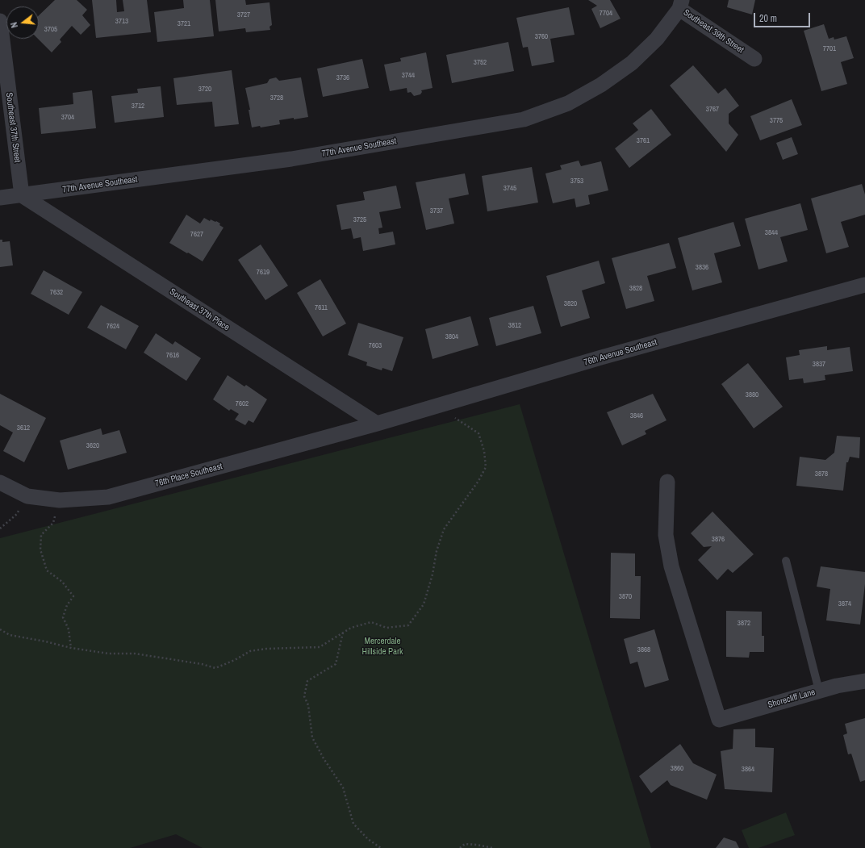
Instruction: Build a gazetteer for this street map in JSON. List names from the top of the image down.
{
  "streets": {
    "street": [
      "Southeast 39th Street",
      "Southeast 37th Street",
      "77th Avenue Southeast",
      "Southeast 37th Place",
      "76th Avenue Southeast",
      "76th Place Southeast",
      "Shorecliff Lane"
    ]
  },
  "crossings": [
    ["Southeast 39th Street", "77th Avenue Southeast"],
    ["Southeast 37th Street", "77th Avenue Southeast"],
    ["Southeast 37th Street", "Southeast 37th Place"],
    ["77th Avenue Southeast", "Southeast 37th Place"],
    ["Southeast 37th Place", "76th Avenue Southeast"],
    ["Southeast 37th Place", "76th Place Southeast"],
    ["76th Avenue Southeast", "76th Place Southeast"]
  ],
  "parks": ["Mercerdale Hillside Park"],
  "house_numbers": [
    "7704",
    "3727",
    "3713",
    "3721",
    "3705",
    "3760",
    "7701",
    "3752",
    "3744",
    "3736",
    "3720",
    "3728",
    "3712",
    "3767",
    "3704",
    "3775",
    "3761",
    "3753",
    "3745",
    "3737",
    "3725",
    "3844",
    "7627",
    "3836",
    "7619",
    "3828",
    "7632",
    "3820",
    "7611",
    "3812",
    "7624",
    "3804",
    "7603",
    "7616",
    "3837",
    "3880",
    "7602",
    "3846",
    "3612",
    "3620",
    "3878",
    "3876",
    "3870",
    "3874",
    "3872",
    "3868",
    "3860",
    "3864"
  ],
  "scale_bar": "20 m",
  "north": "left"
}
